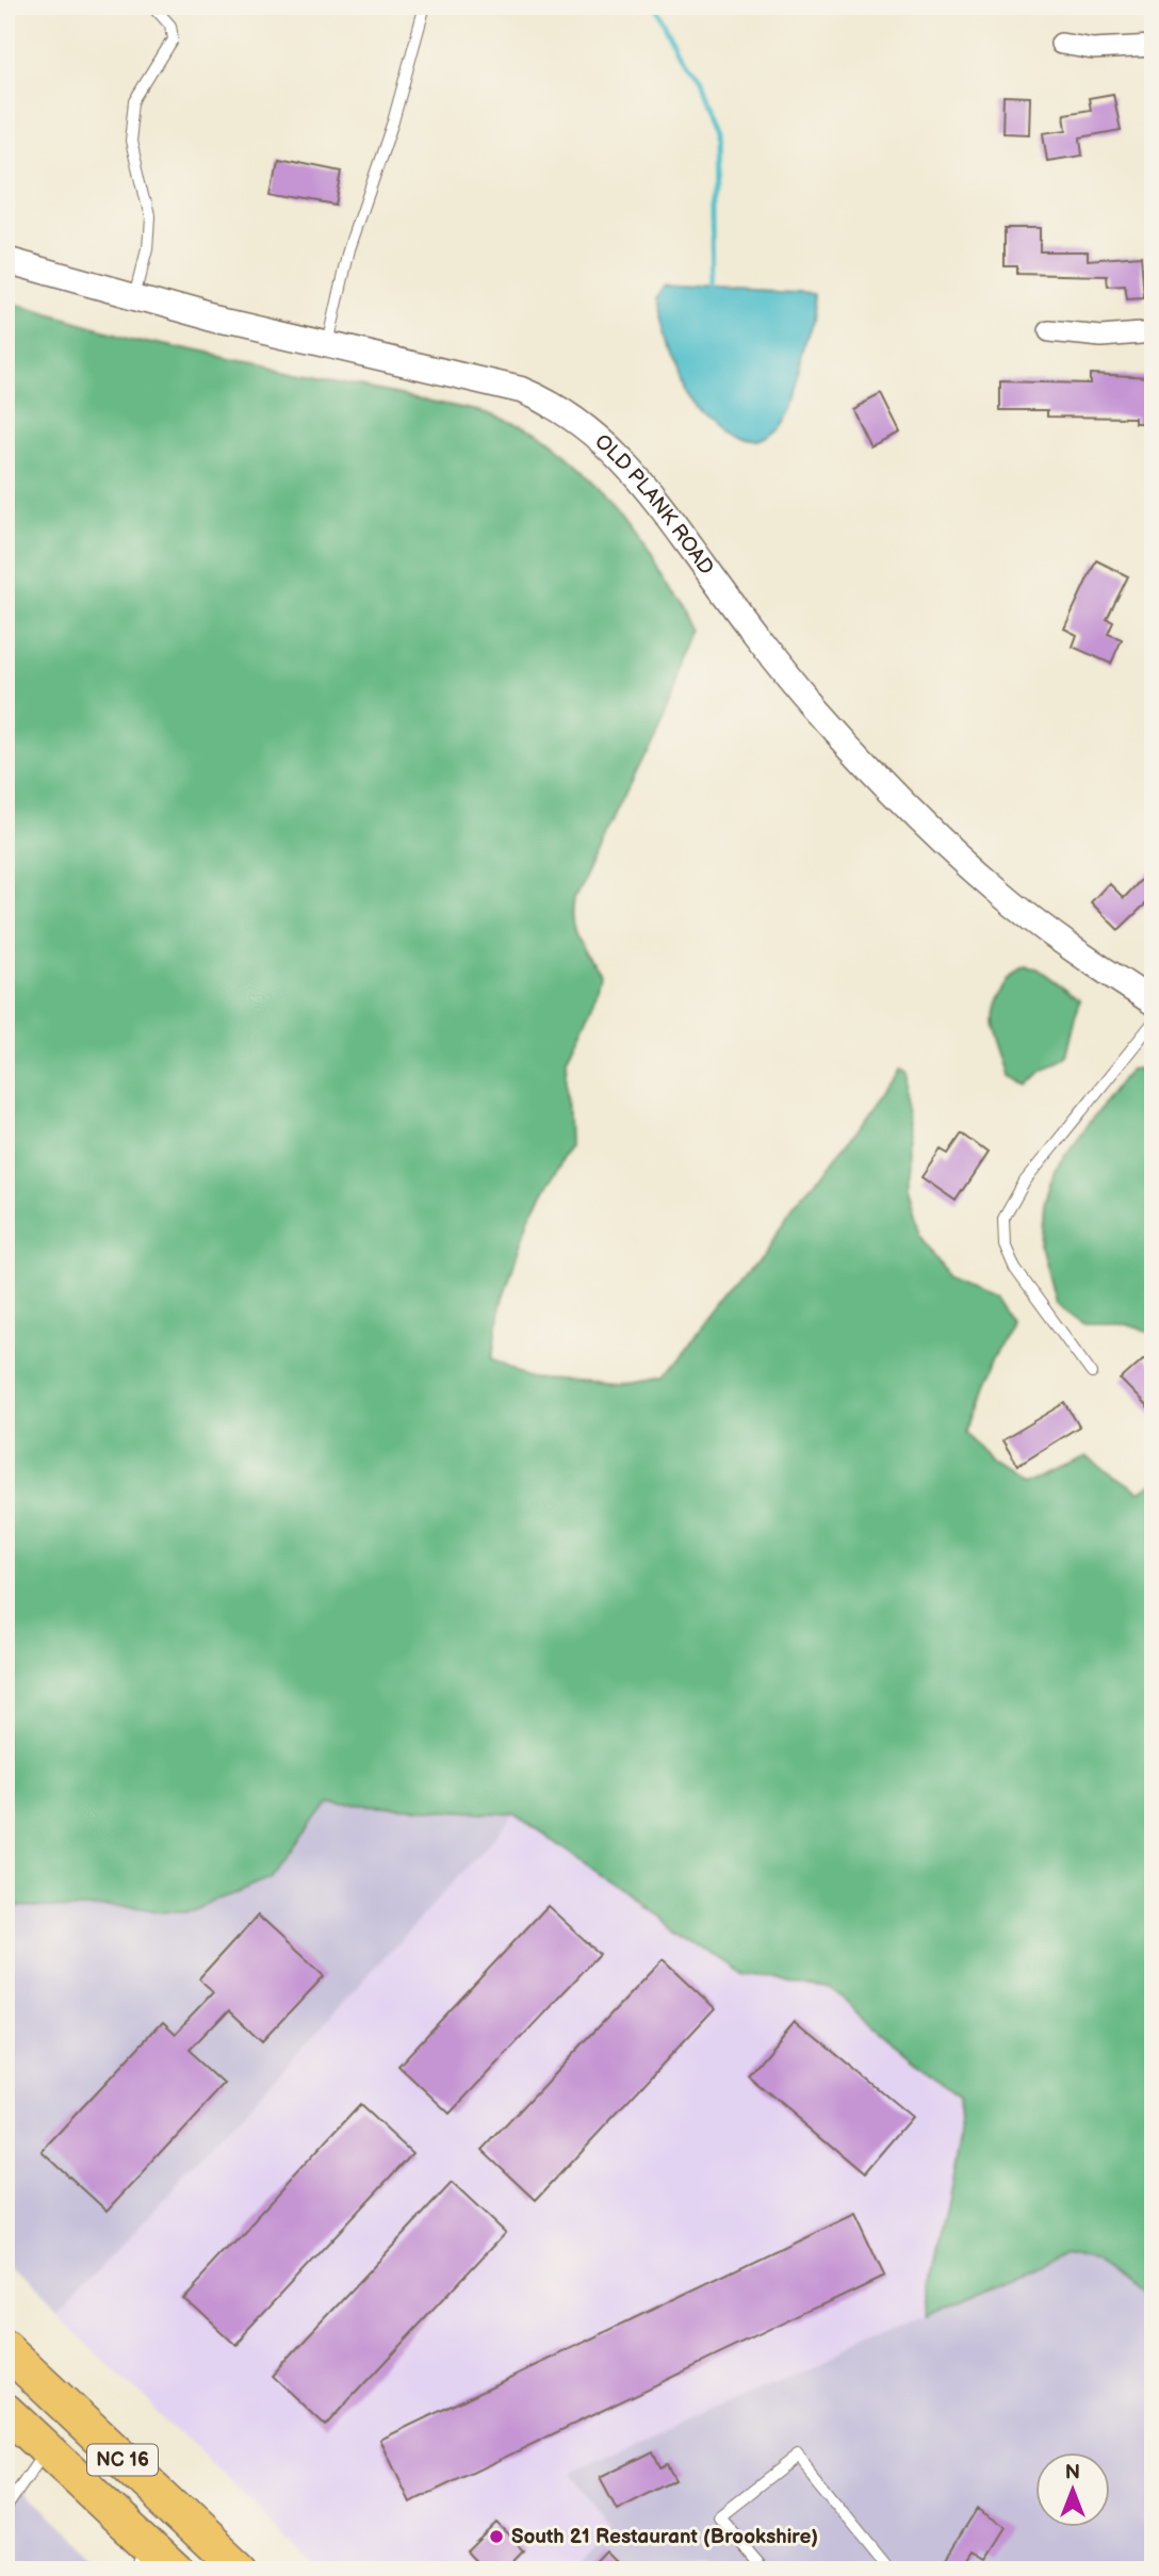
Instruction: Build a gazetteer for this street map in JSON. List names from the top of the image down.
{
  "streets": {
    "highway": ["NC 16"],
    "street": ["OLD PLANK ROAD"]
  },
  "places": ["South 21 Restaurant (Brookshire)"],
  "north": "top"
}
